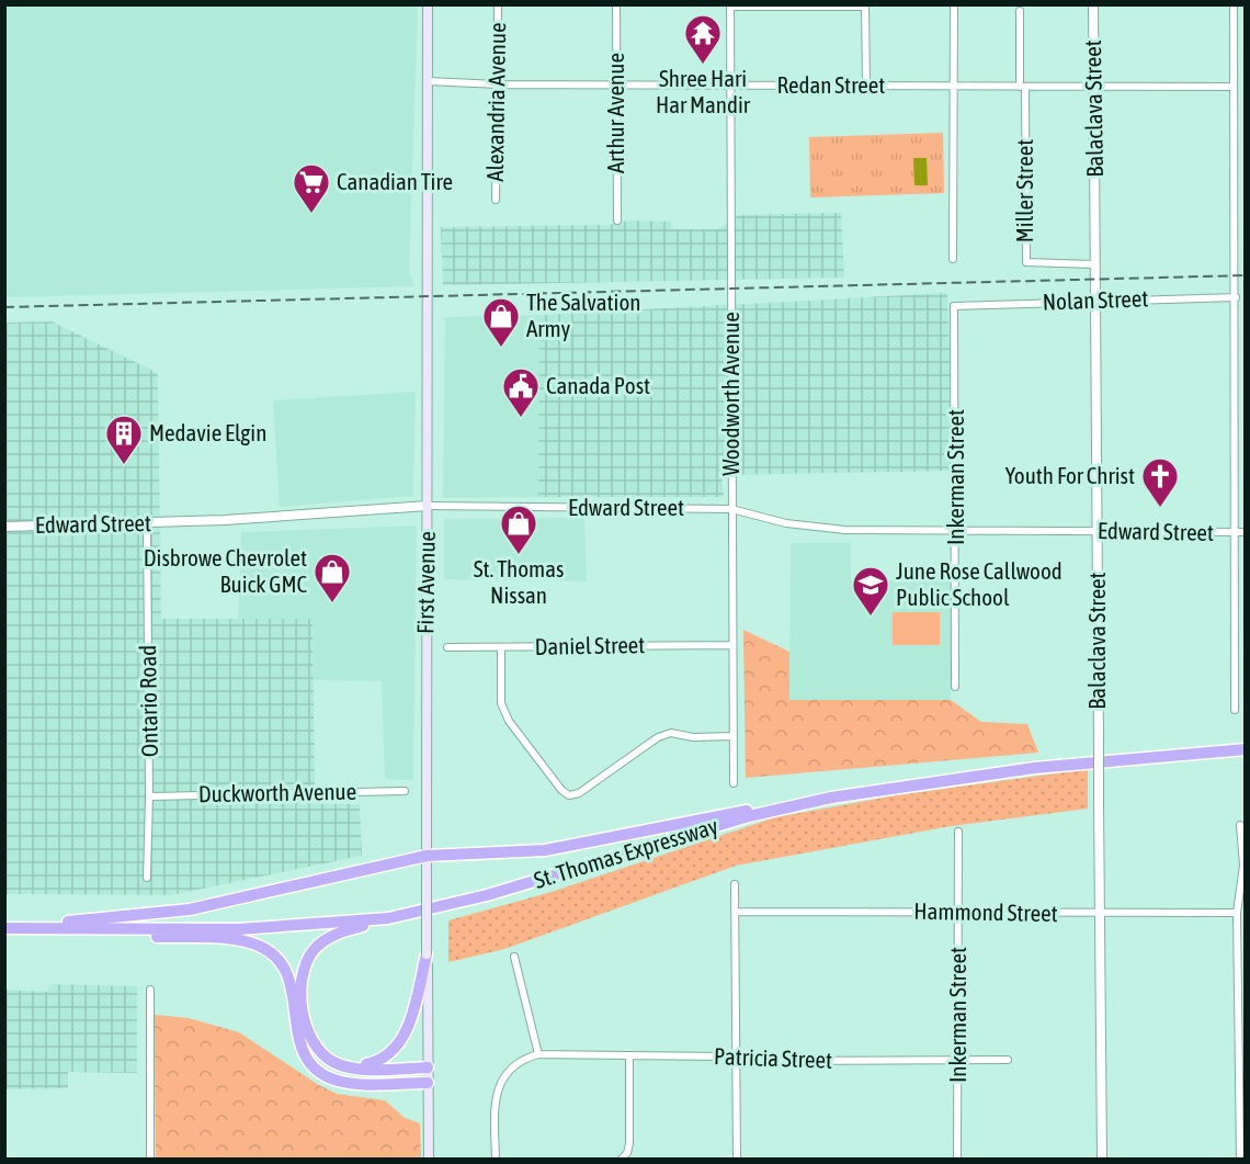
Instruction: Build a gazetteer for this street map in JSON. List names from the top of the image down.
{
  "streets": {
    "highway": ["St. Thomas Expressway"],
    "main road": ["First Avenue"],
    "street": [
      "Redan Street",
      "Alexandria Avenue",
      "Balaclava Street",
      "Arthur Avenue",
      "Miller Street",
      "Nolan Street",
      "Woodworth Avenue",
      "Inkerman Street",
      "Edward Street",
      "Daniel Street",
      "Ontario Road",
      "Duckworth Avenue",
      "Hammond Street",
      "Patricia Street"
    ]
  },
  "crossings": [
    ["Redan Street", "Alexandria Avenue"],
    ["Redan Street", "Balaclava Street"],
    ["Redan Street", "Arthur Avenue"],
    ["Redan Street", "Miller Street"],
    ["Redan Street", "Woodworth Avenue"],
    ["Redan Street", "First Avenue"],
    ["Balaclava Street", "Miller Street"],
    ["Balaclava Street", "Nolan Street"],
    ["Balaclava Street", "Edward Street"],
    ["Balaclava Street", "Hammond Street"],
    ["Nolan Street", "Inkerman Street"],
    ["Woodworth Avenue", "Edward Street"],
    ["Woodworth Avenue", "Daniel Street"],
    ["Inkerman Street", "Edward Street"],
    ["Inkerman Street", "Hammond Street"],
    ["Inkerman Street", "Patricia Street"],
    ["Edward Street", "First Avenue"],
    ["Edward Street", "Ontario Road"],
    ["Ontario Road", "Duckworth Avenue"]
  ],
  "places": {
    "temple": ["Shree Hari Har Mandir"],
    "supermarket": ["Canadian Tire"],
    "shop": ["The Salvation Army", "St. Thomas Nissan", "Disbrowe Chevrolet Buick GMC"],
    "public building": ["Canada Post"],
    "building": ["Medavie Elgin"],
    "church": ["Youth For Christ"],
    "school or university": ["June Rose Callwood Public School"]
  }
}
